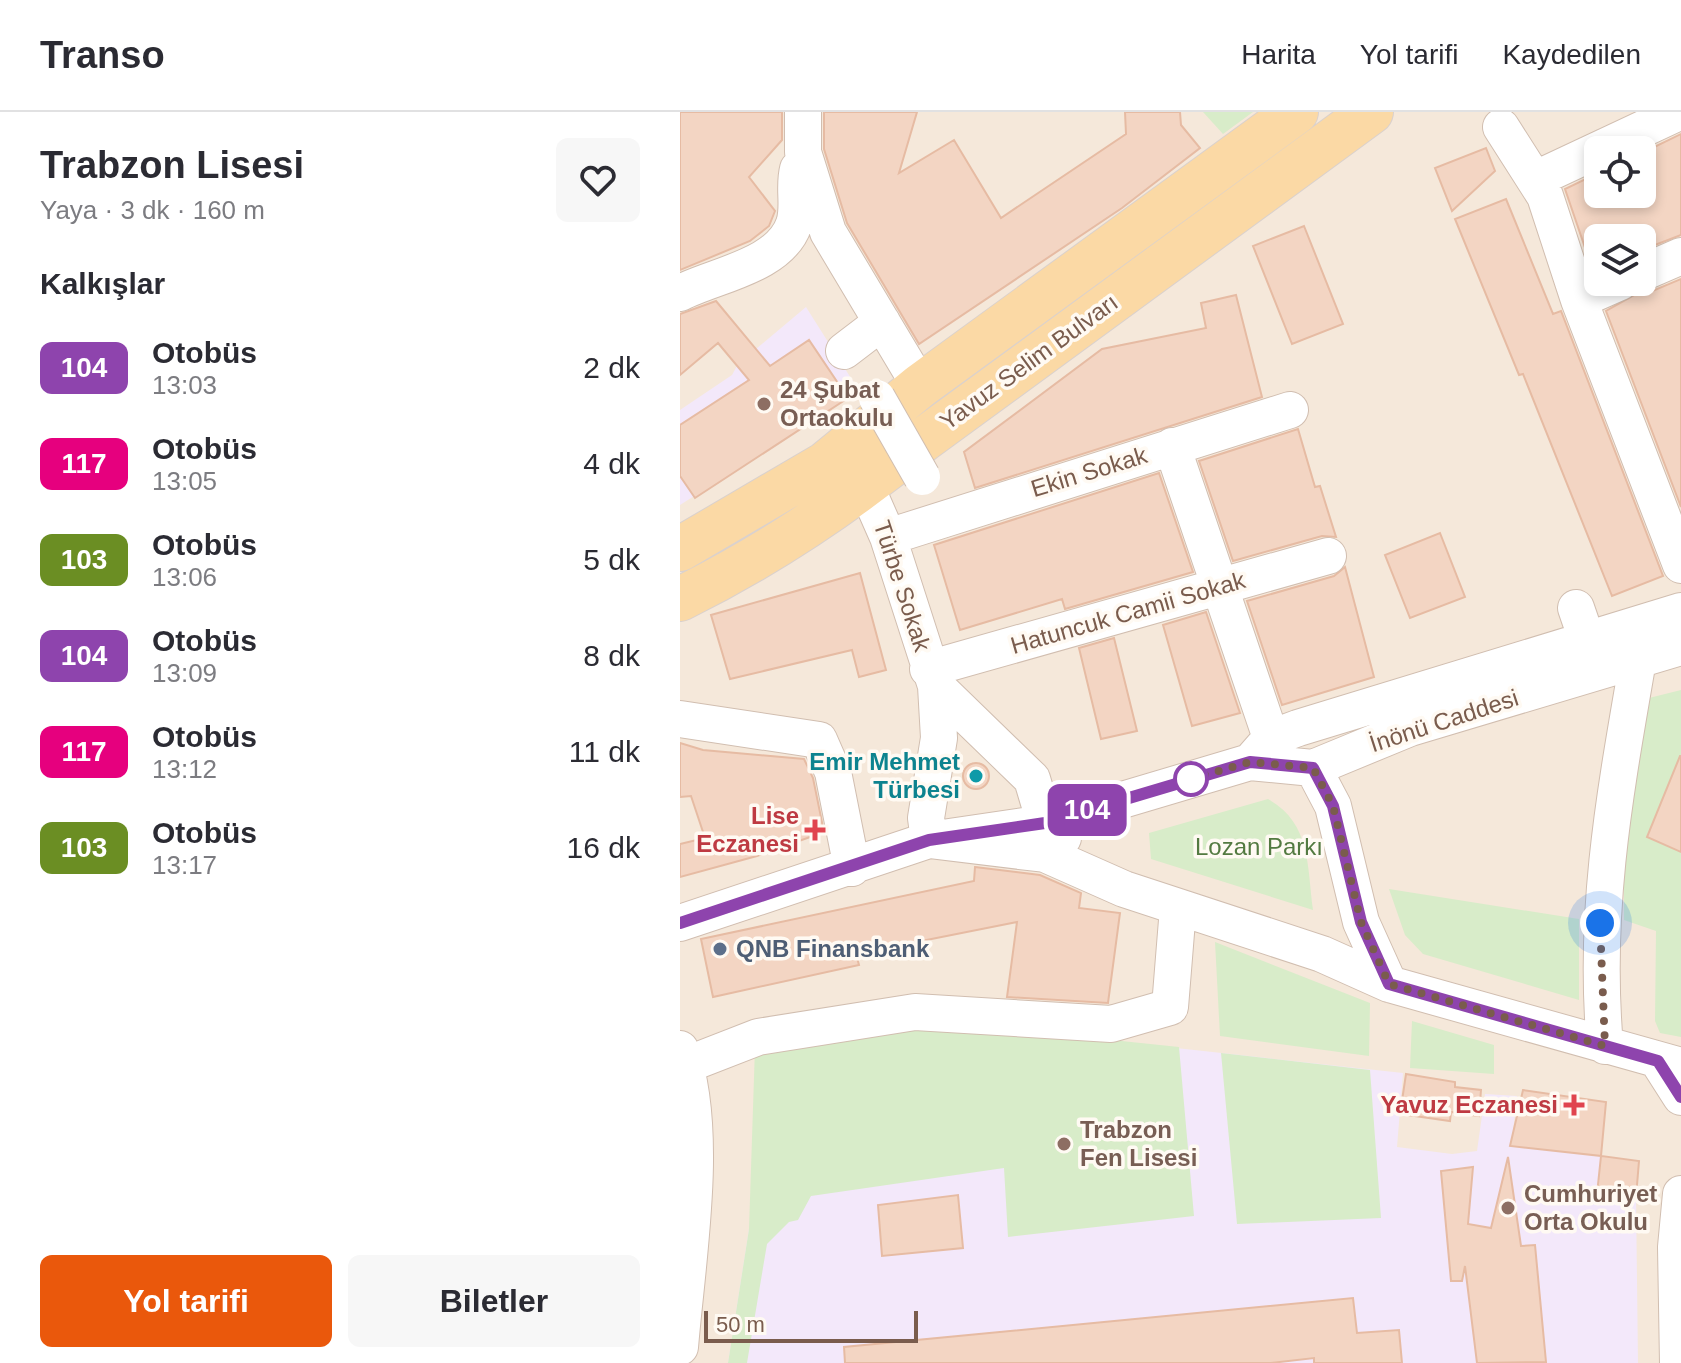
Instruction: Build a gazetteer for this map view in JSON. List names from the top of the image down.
{
  "streets": {
    "main road": ["Yavuz Selim Bulvarı"],
    "street": [
      "Ekin Sokak",
      "Türbe Sokak",
      "Hatuncuk Camii Sokak",
      "İnönü Caddesi"
    ]
  },
  "crossings": [
    ["Yavuz Selim Bulvarı", "Türbe Sokak"],
    ["Ekin Sokak", "Türbe Sokak"],
    ["Türbe Sokak", "Hatuncuk Camii Sokak"],
    ["Türbe Sokak", "İnönü Caddesi"]
  ],
  "parks": ["Lozan Parkı"],
  "places": {
    "other": [
      "24 Şubat Ortaokulu",
      "Emir Mehmet Türbesi",
      "QNB Finansbank",
      "Trabzon Fen Lisesi",
      "Cumhuriyet Orta Okulu"
    ],
    "health": ["Lise Eczanesi", "Yavuz Eczanesi"]
  },
  "lines": ["bus line 104"],
  "scale_bar": "50 m",
  "page": {
    "header": "Transo",
    "nav": ["Harita", "Yol tarifi", "Kaydedilen"],
    "heading": [
      ["Trabzon Lisesi", "Yaya · 3 dk · 160 m"],
      "Kalkışlar"
    ],
    "on_map": "104",
    "list": [
      {
        "mark": "104",
        "name": "Otobüs",
        "note": "13:03",
        "value": "2 dk"
      },
      {
        "mark": "117",
        "name": "Otobüs",
        "note": "13:05",
        "value": "4 dk"
      },
      {
        "mark": "103",
        "name": "Otobüs",
        "note": "13:06",
        "value": "5 dk"
      },
      {
        "mark": "104",
        "name": "Otobüs",
        "note": "13:09",
        "value": "8 dk"
      },
      {
        "mark": "117",
        "name": "Otobüs",
        "note": "13:12",
        "value": "11 dk"
      },
      {
        "mark": "103",
        "name": "Otobüs",
        "note": "13:17",
        "value": "16 dk"
      }
    ],
    "buttons": ["Yol tarifi", "Biletler"],
    "scale": "50 m"
  }
}
